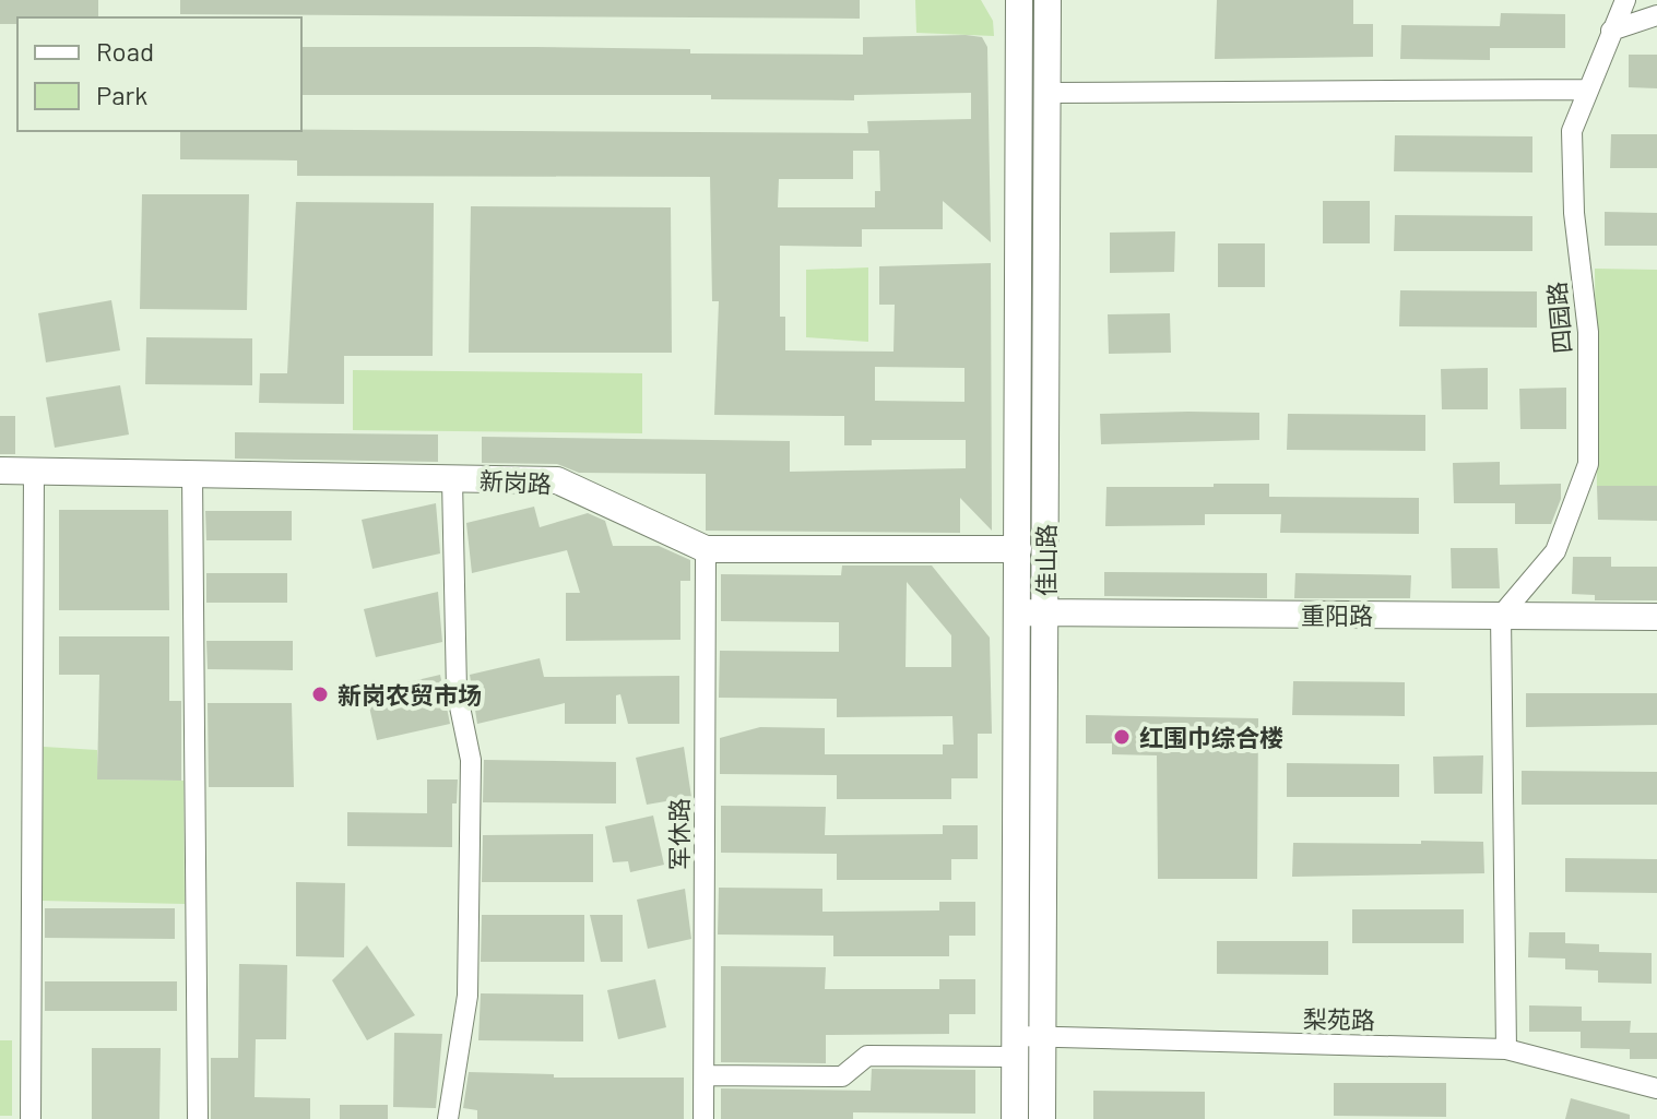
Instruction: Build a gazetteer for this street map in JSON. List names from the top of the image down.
{
  "streets": {
    "street": [
      "四园路",
      "新岗路",
      "佳山路",
      "重阳路",
      "军休路",
      "梨苑路"
    ]
  },
  "crossings": [
    ["四园路", "重阳路"],
    ["新岗路", "佳山路"],
    ["新岗路", "军休路"],
    ["佳山路", "重阳路"],
    ["佳山路", "梨苑路"],
    ["军休路", "梨苑路"]
  ],
  "places": ["新岗农贸市场", "红围巾综合楼"],
  "legend": ["Road", "Park"]
}
